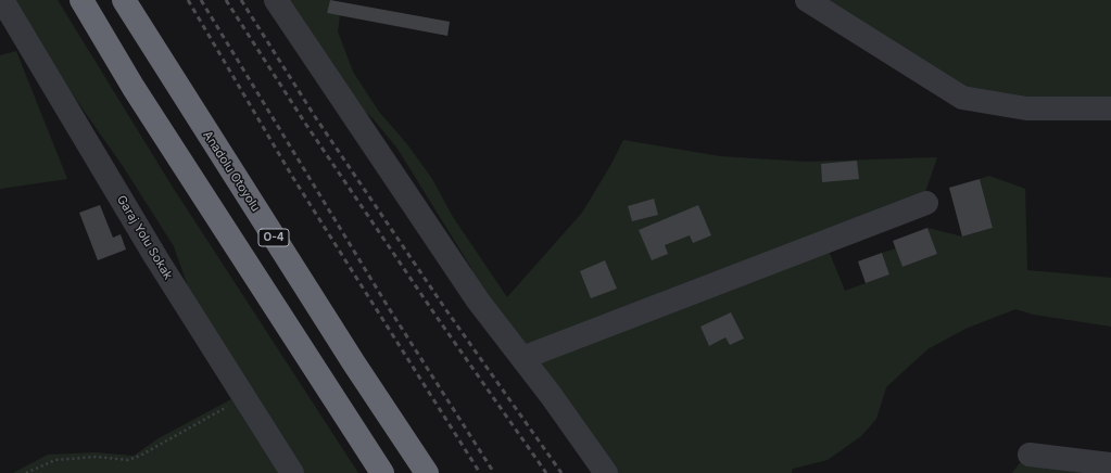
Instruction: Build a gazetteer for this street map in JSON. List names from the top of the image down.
{
  "streets": {
    "highway": ["Anadolu Otoyolu", "O-4"],
    "street": ["Garaj Yolu Sokak"]
  }
}
